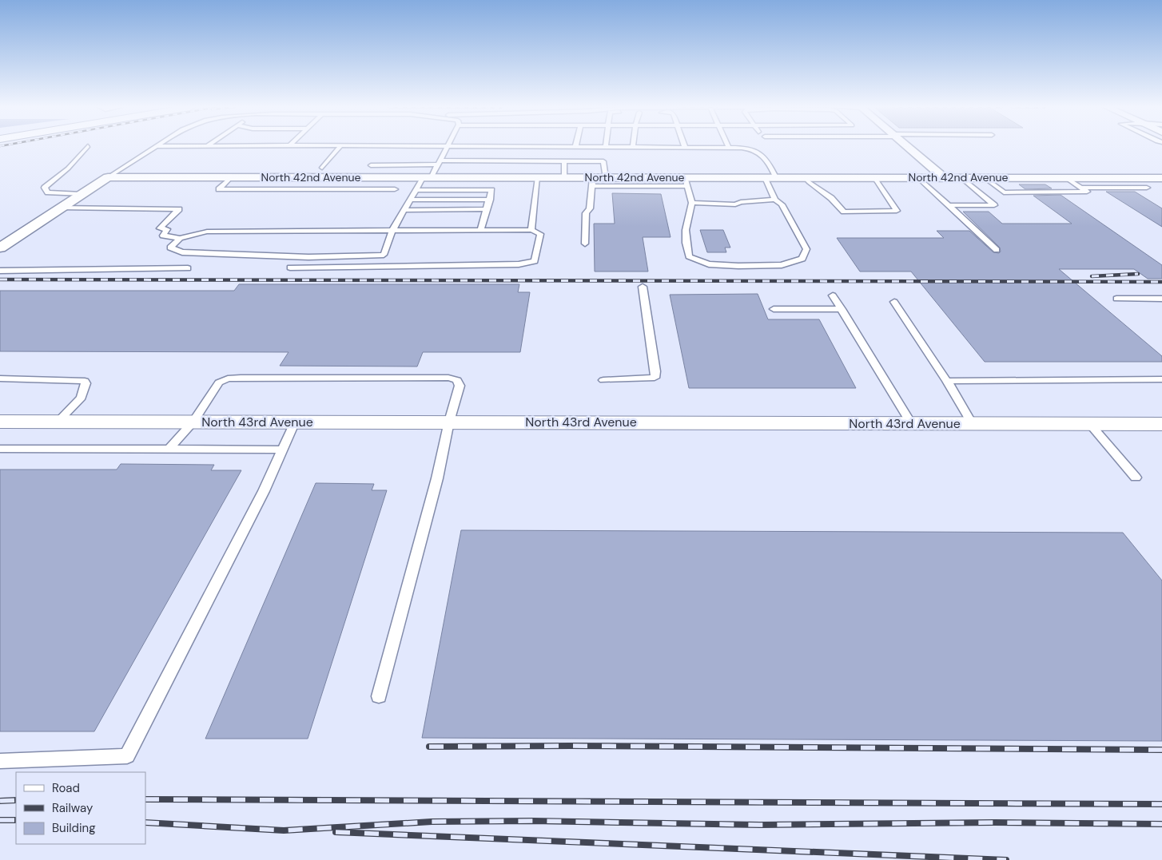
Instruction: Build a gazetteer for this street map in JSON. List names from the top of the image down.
{
  "streets": {
    "main road": ["North 43rd Avenue"],
    "street": ["North 42nd Avenue"]
  },
  "legend": ["Road", "Railway", "Building"]
}
